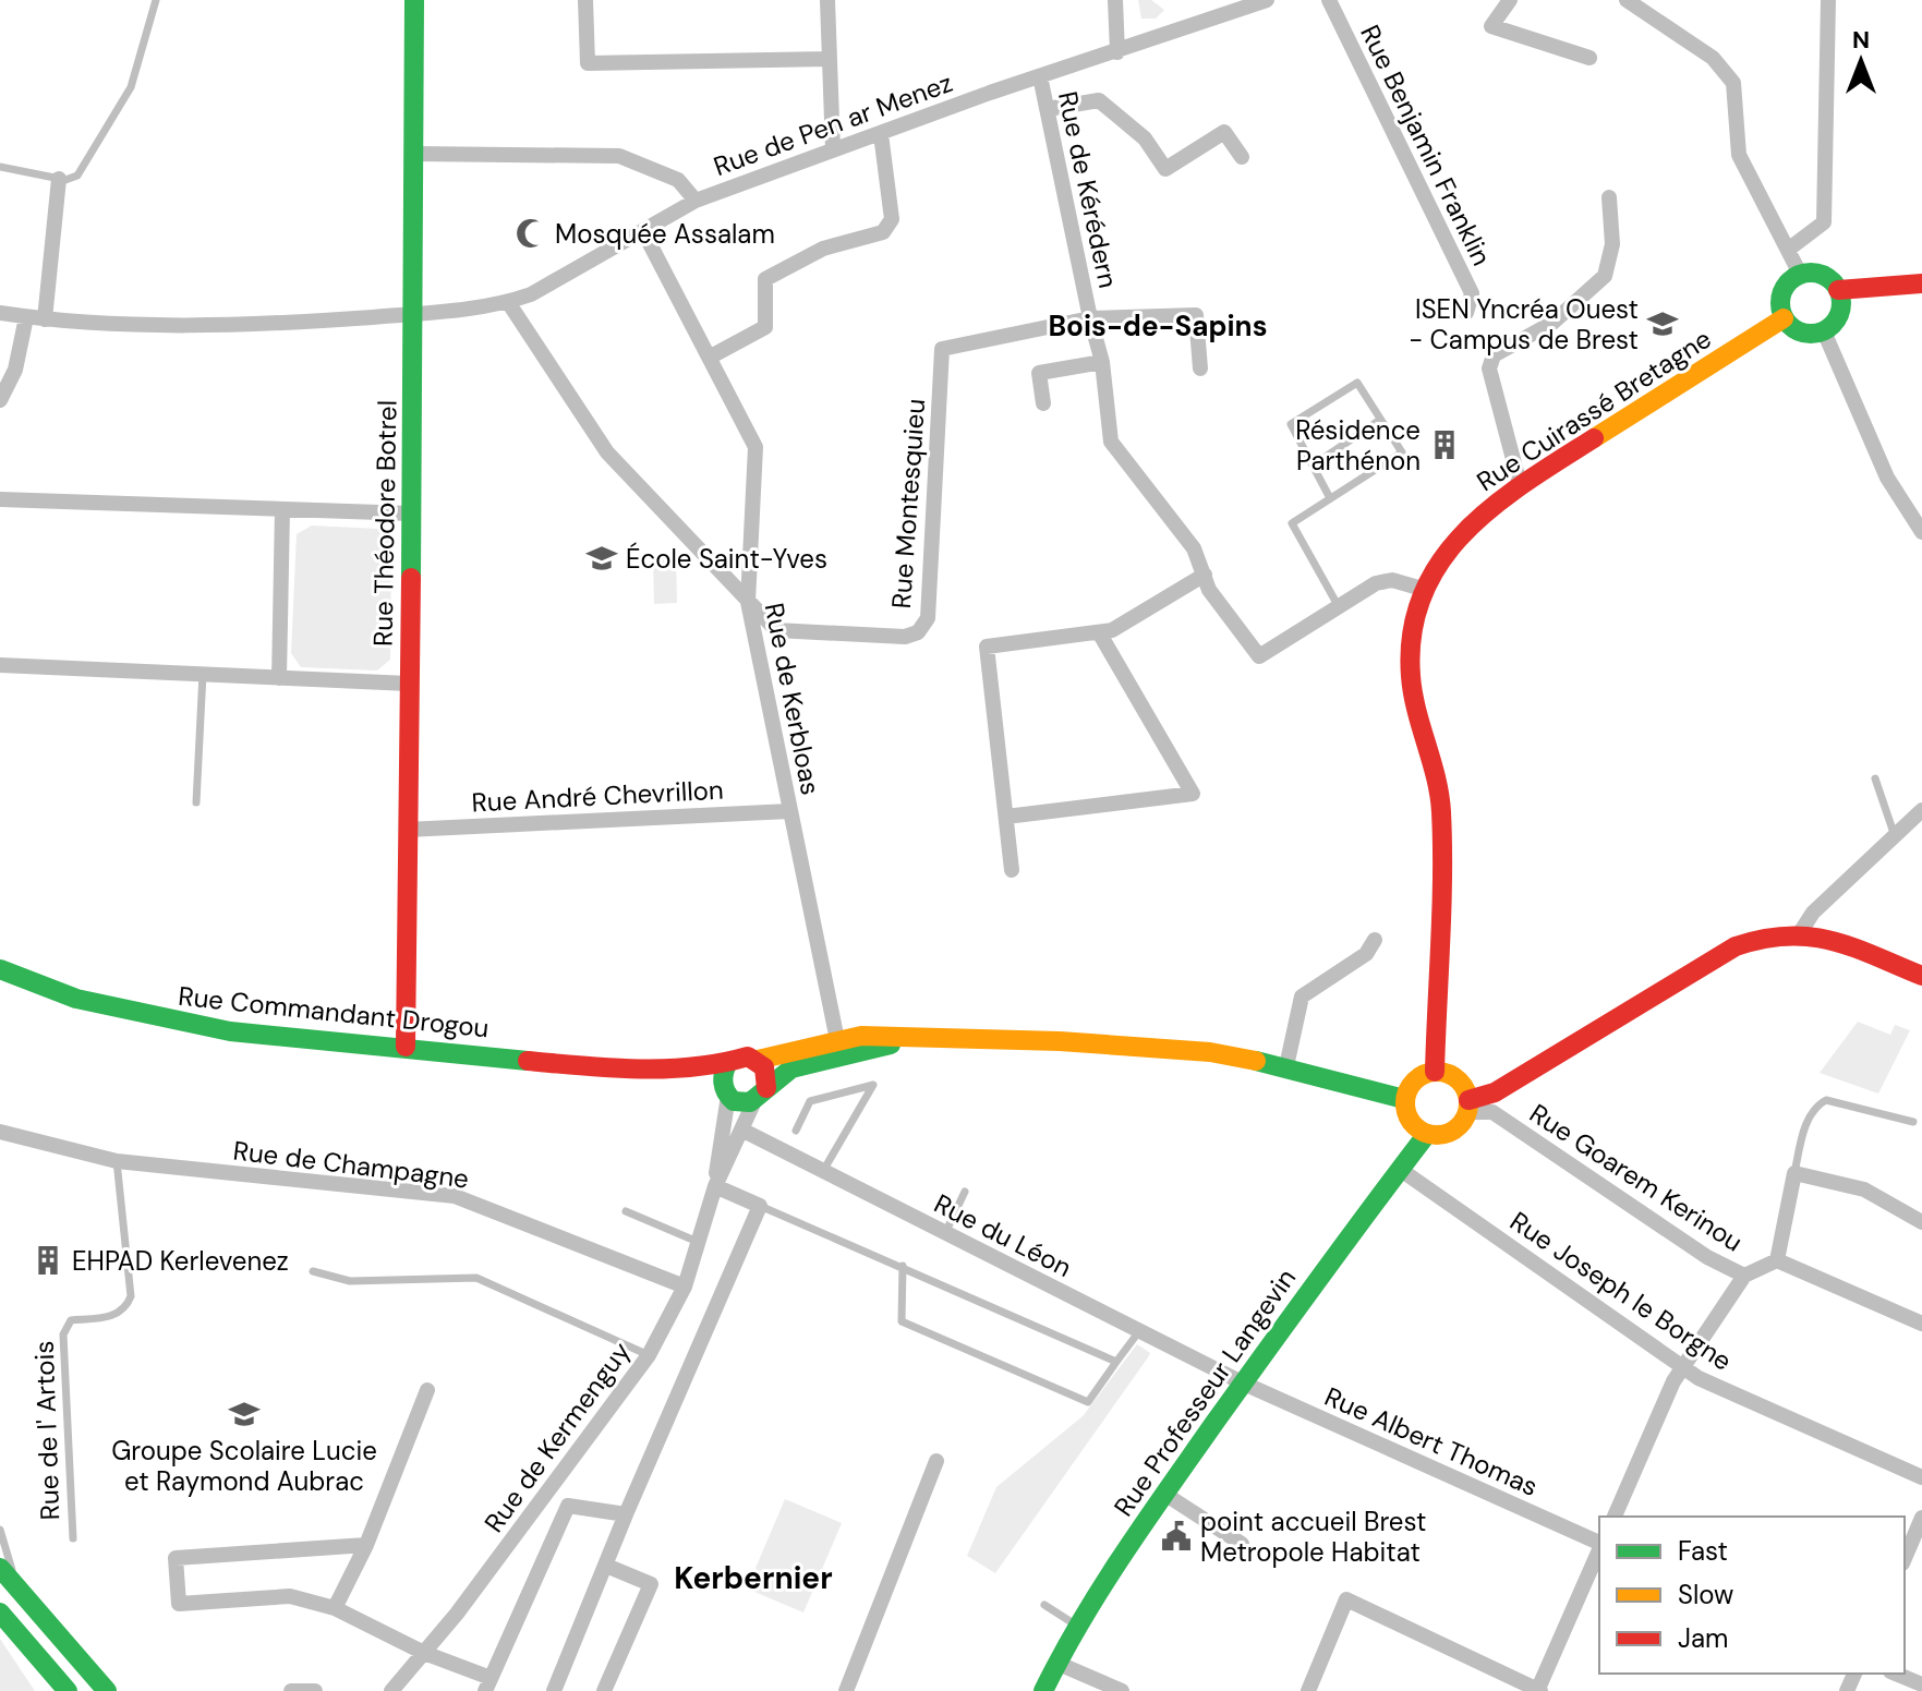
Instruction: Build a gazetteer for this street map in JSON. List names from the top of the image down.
{
  "streets": {
    "street": [
      "Rue de Pen ar Menez",
      "Rue Benjamin Franklin",
      "Rue de Kérédern",
      "Rue Cuirassé Bretagne",
      "Rue Montesquieu",
      "Rue Théodore Botrel",
      "Rue de Kerbloas",
      "Rue André Chevrillon",
      "Rue Commandant Drogou",
      "Rue de Champagne",
      "Rue Goarem Kerinou",
      "Rue du Léon",
      "Rue Joseph le Borgne",
      "Rue Professeur Langevin",
      "Rue de Kermenguy",
      "Rue Albert Thomas"
    ],
    "lane": ["Rue de l' Artois"]
  },
  "crossings": [
    ["Rue de Pen ar Menez", "Rue de Kérédern"],
    ["Rue de Pen ar Menez", "Rue Théodore Botrel"],
    ["Rue de Kérédern", "Rue Montesquieu"],
    ["Rue Cuirassé Bretagne", "Rue Goarem Kerinou"],
    ["Rue Cuirassé Bretagne", "Rue Professeur Langevin"],
    ["Rue Montesquieu", "Rue de Kerbloas"],
    ["Rue Théodore Botrel", "Rue André Chevrillon"],
    ["Rue Théodore Botrel", "Rue Commandant Drogou"],
    ["Rue de Kerbloas", "Rue André Chevrillon"],
    ["Rue Commandant Drogou", "Rue de Kermenguy"],
    ["Rue de Champagne", "Rue de l' Artois"],
    ["Rue de Champagne", "Rue de Kermenguy"],
    ["Rue Goarem Kerinou", "Rue Professeur Langevin"],
    ["Rue du Léon", "Rue Professeur Langevin"],
    ["Rue du Léon", "Rue de Kermenguy"],
    ["Rue du Léon", "Rue Albert Thomas"],
    ["Rue Joseph le Borgne", "Rue Professeur Langevin"],
    ["Rue Professeur Langevin", "Rue Albert Thomas"]
  ],
  "districts": ["Bois-de-Sapins", "Kerbernier"],
  "places": {
    "mosque": ["Mosquée Assalam"],
    "school or university": ["ISEN Yncréa Ouest - Campus de Brest", "École Saint-Yves", "Groupe Scolaire Lucie et Raymond Aubrac"],
    "building": ["Résidence Parthénon", "EHPAD Kerlevenez"],
    "public building": ["point accueil Brest Metropole Habitat"]
  },
  "legend": ["Fast", "Slow", "Jam"],
  "north": "top"
}
